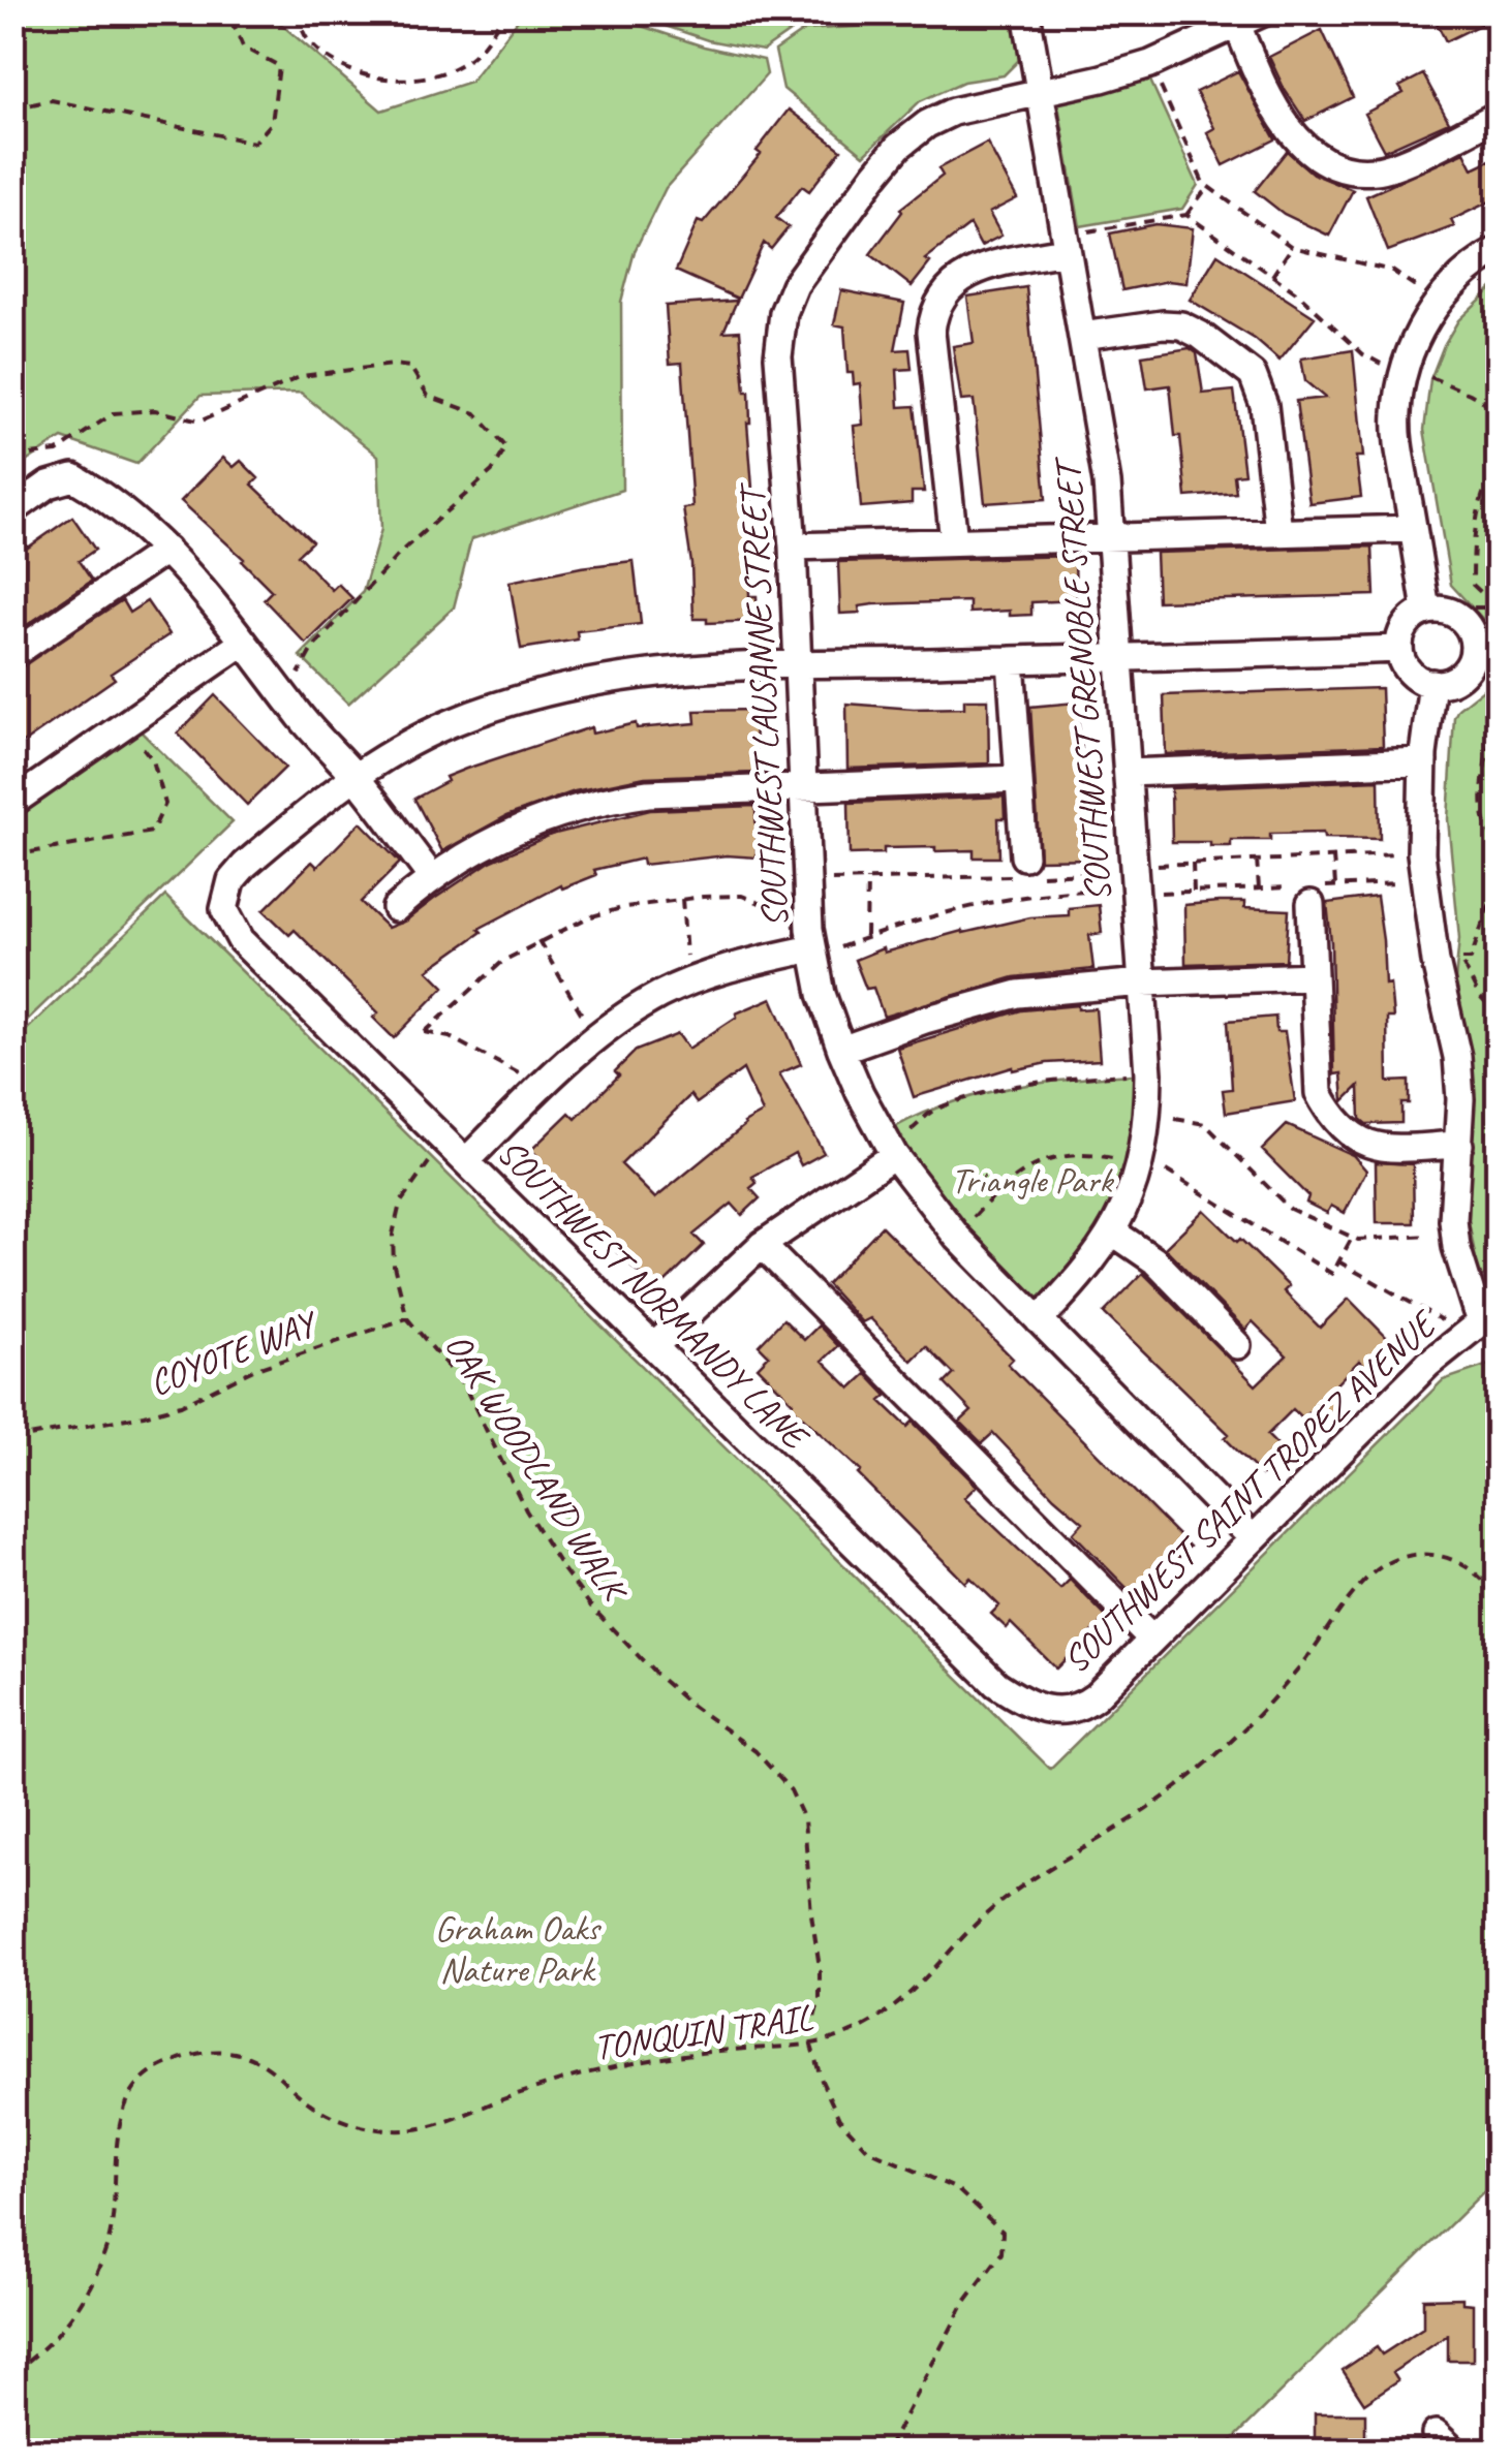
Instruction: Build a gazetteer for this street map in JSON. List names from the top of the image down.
{
  "streets": {
    "street": [
      "SOUTHWEST GRENOBLE STREET",
      "SOUTHWEST LAUSANNE STREET",
      "SOUTHWEST NORMANDY LANE",
      "SOUTHWEST SAINT TROPEZ AVENUE"
    ],
    "path": ["COYOTE WAY", "OAK WOODLAND WALK", "TONQUIN TRAIL"]
  },
  "crossings": [
    ["SOUTHWEST GRENOBLE STREET", "SOUTHWEST LAUSANNE STREET"],
    ["SOUTHWEST LAUSANNE STREET", "SOUTHWEST SAINT TROPEZ AVENUE"],
    ["SOUTHWEST NORMANDY LANE", "SOUTHWEST SAINT TROPEZ AVENUE"],
    ["COYOTE WAY", "OAK WOODLAND WALK"],
    ["OAK WOODLAND WALK", "TONQUIN TRAIL"]
  ],
  "parks": ["Triangle Park", "Graham Oaks Nature Park"]
}
